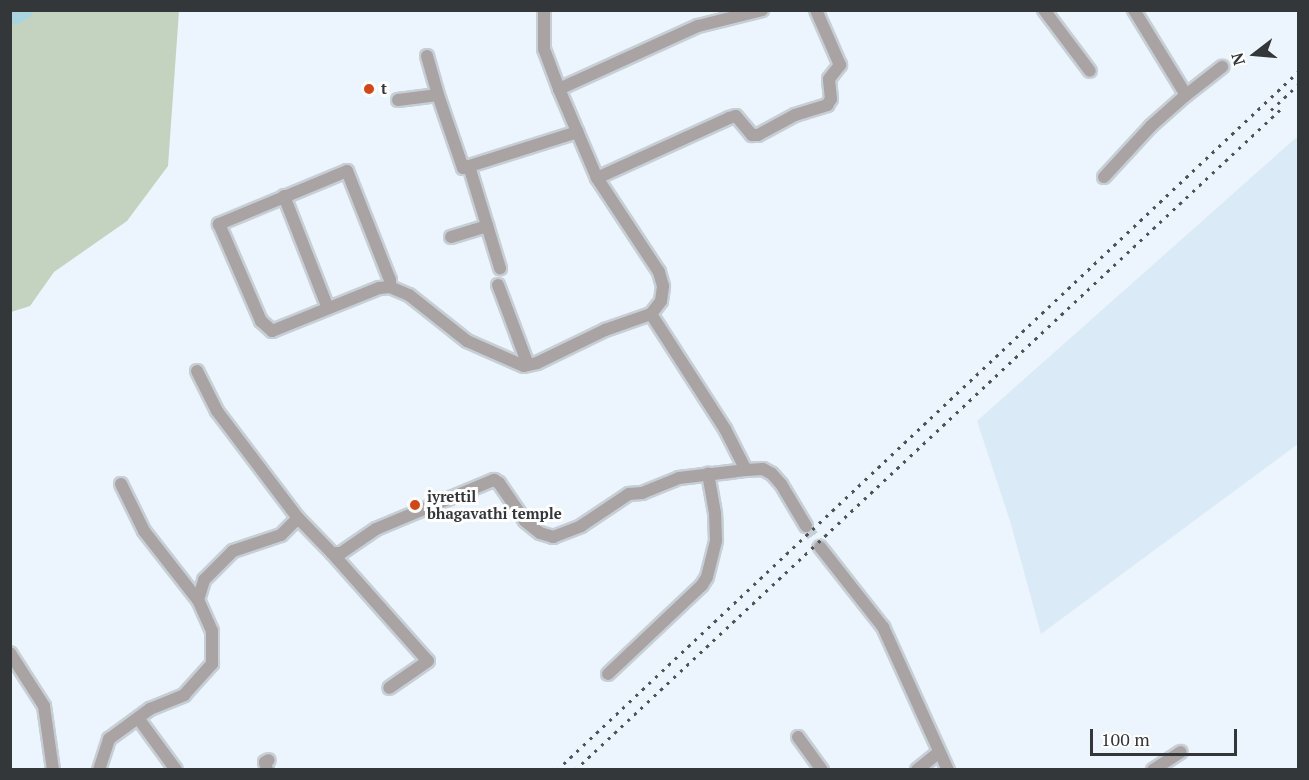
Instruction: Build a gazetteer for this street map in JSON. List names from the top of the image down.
{
  "places": ["t", "iyrettil bhagavathi temple"],
  "scale_bar": "100 m",
  "north": "left"
}
